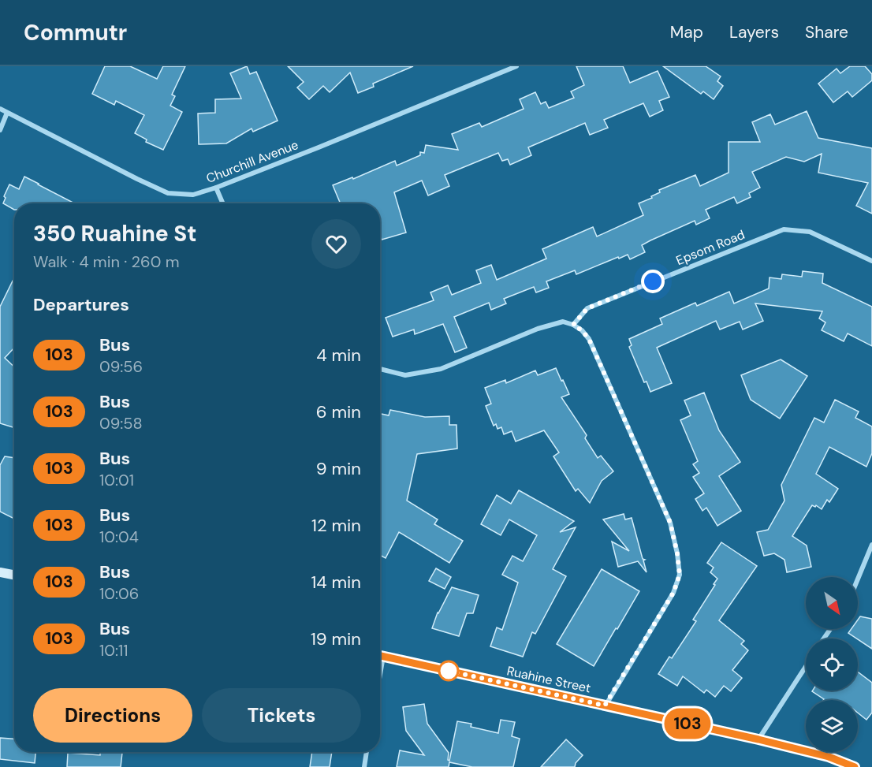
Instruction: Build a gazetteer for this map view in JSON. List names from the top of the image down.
{
  "streets": {
    "street": ["Churchill Avenue", "Epsom Road", "Ruahine Street"]
  },
  "lines": ["bus line 103"],
  "north": "bottom right",
  "page": {
    "header": "Commutr",
    "nav": ["Map", "Layers", "Share"],
    "on_map": "103",
    "heading": [
      ["350 Ruahine St", "Walk · 4 min · 260 m"],
      "Departures"
    ],
    "list": [
      {
        "mark": "103",
        "name": "Bus",
        "note": "09:56",
        "value": "4 min"
      },
      {
        "mark": "103",
        "name": "Bus",
        "note": "09:58",
        "value": "6 min"
      },
      {
        "mark": "103",
        "name": "Bus",
        "note": "10:01",
        "value": "9 min"
      },
      {
        "mark": "103",
        "name": "Bus",
        "note": "10:04",
        "value": "12 min"
      },
      {
        "mark": "103",
        "name": "Bus",
        "note": "10:06",
        "value": "14 min"
      },
      {
        "mark": "103",
        "name": "Bus",
        "note": "10:11",
        "value": "19 min"
      }
    ],
    "buttons": ["Directions", "Tickets"]
  }
}
